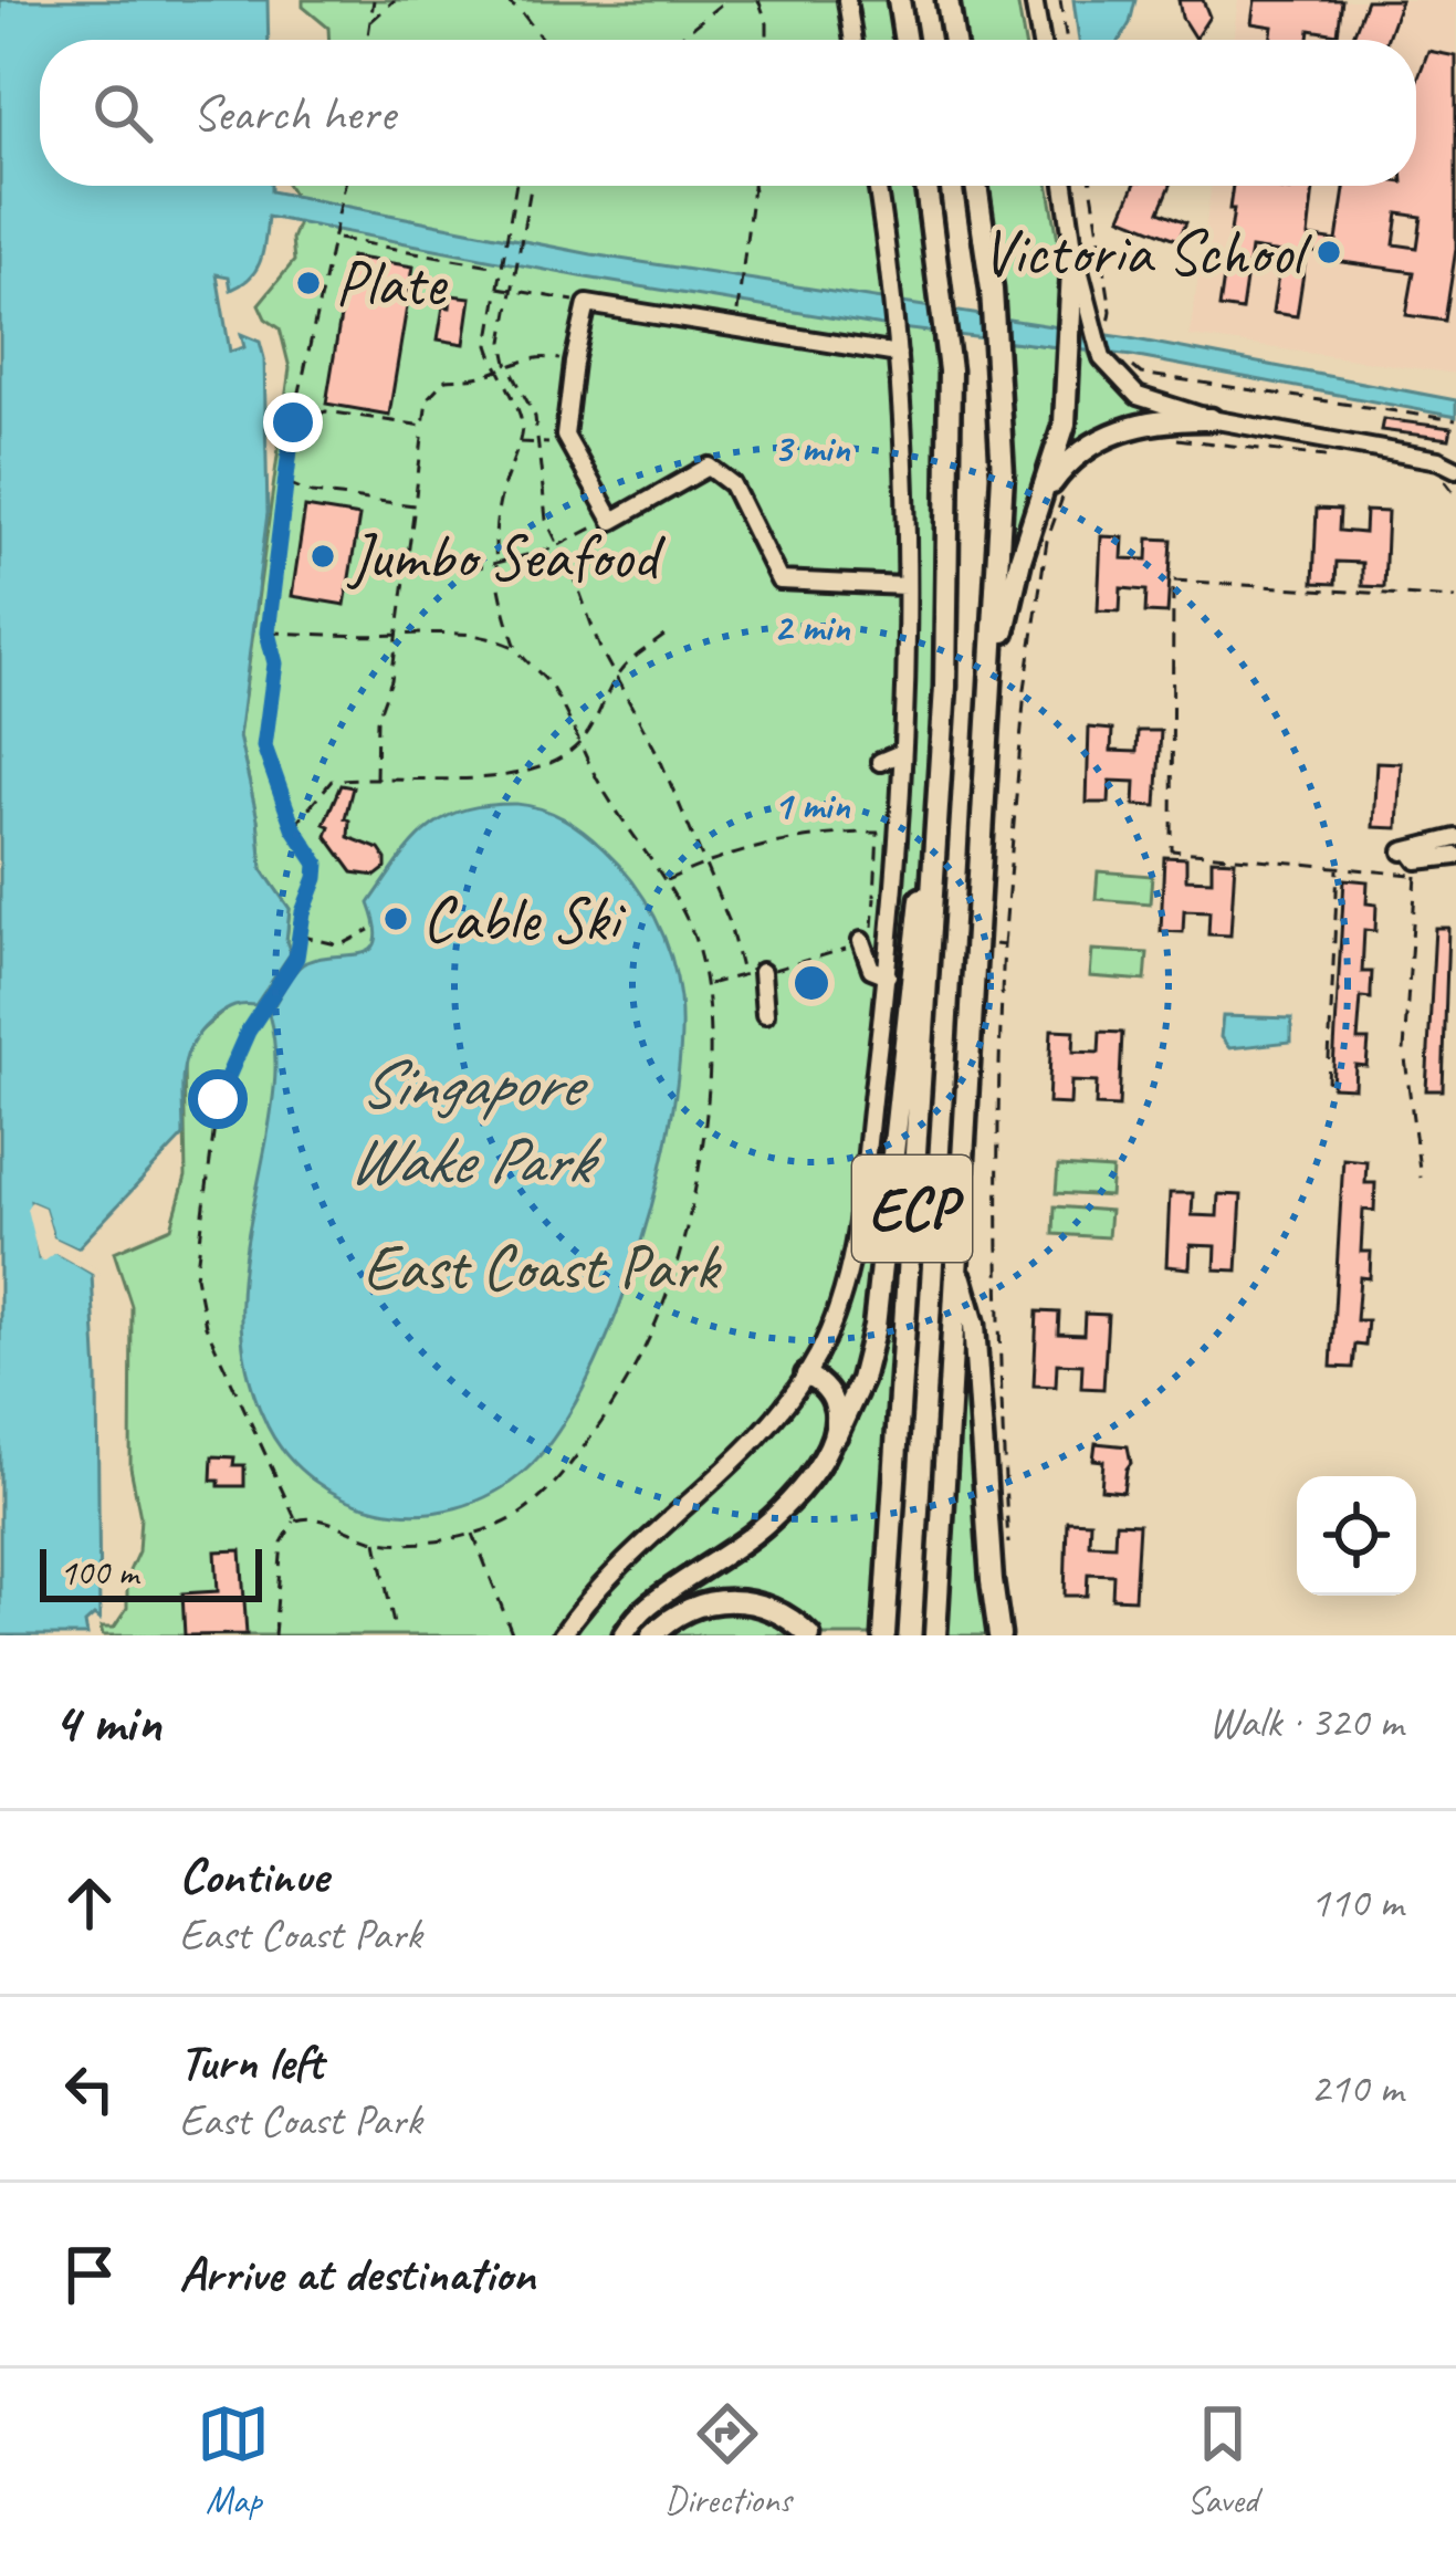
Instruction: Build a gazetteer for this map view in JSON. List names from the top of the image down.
{
  "streets": {
    "highway": ["ECP"]
  },
  "water": ["Singapore Wake Park"],
  "parks": ["East Coast Park"],
  "places": [
    "Victoria School",
    "Plate",
    "Jumbo Seafood",
    "Cable Ski"
  ],
  "scale_bar": "100 m",
  "page": {
    "search": "Search here",
    "scale": "100 m",
    "heading": ["4 min", "Walk · 320 m"],
    "list": [
      ["Continue", "East Coast Park", "110 m"],
      ["Turn left", "East Coast Park", "210 m"],
      "Arrive at destination"
    ],
    "nav": ["Map", "Directions", "Saved"]
  },
  "rings": ["3 min", "2 min", "1 min"]
}
